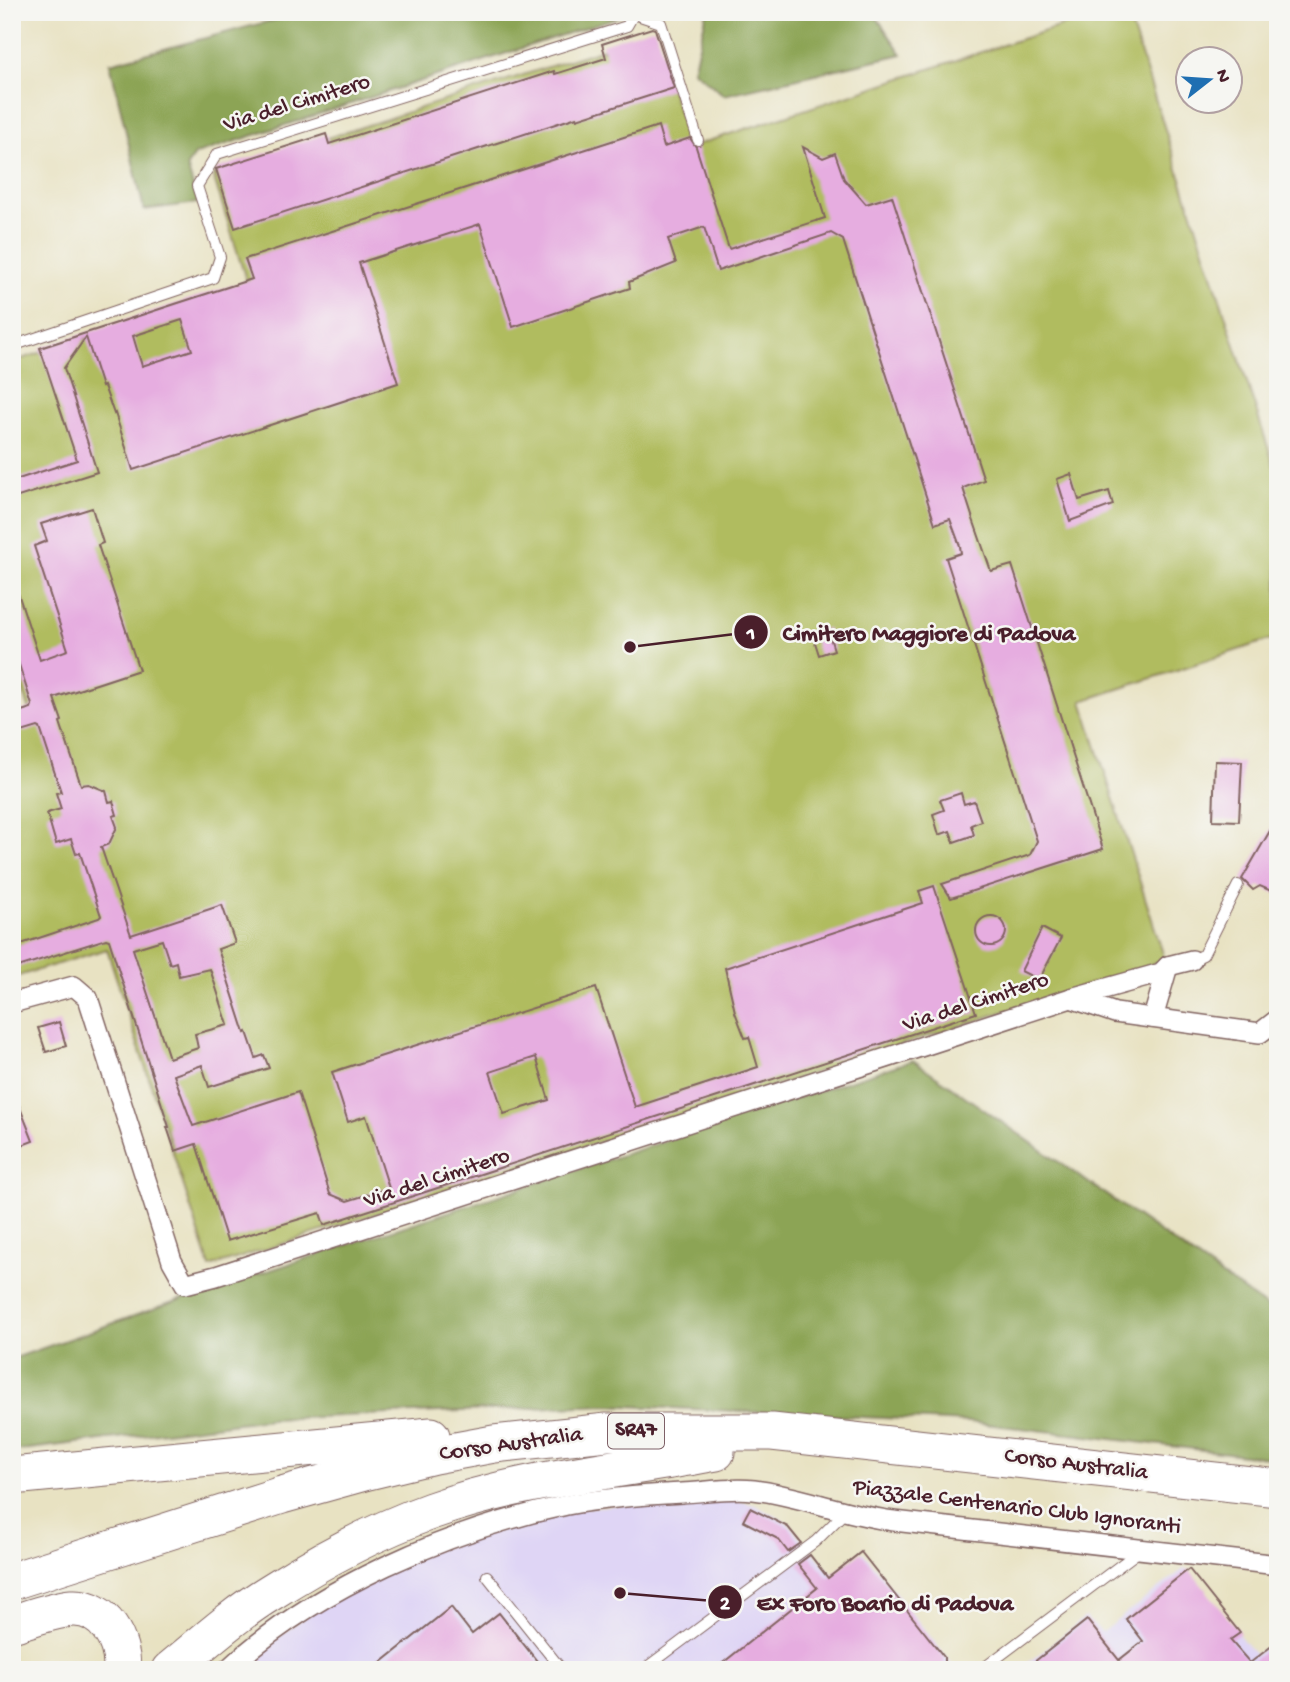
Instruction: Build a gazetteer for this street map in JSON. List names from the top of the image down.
{
  "streets": {
    "highway": ["SR47", "Corso Australia"],
    "street": ["Via del Cimitero", "Piazzale Centenario Club Ignoranti"]
  },
  "places": ["Cimitero Maggiore di Padova", "Ex Foro Boario di Padova"],
  "north": "right"
}
